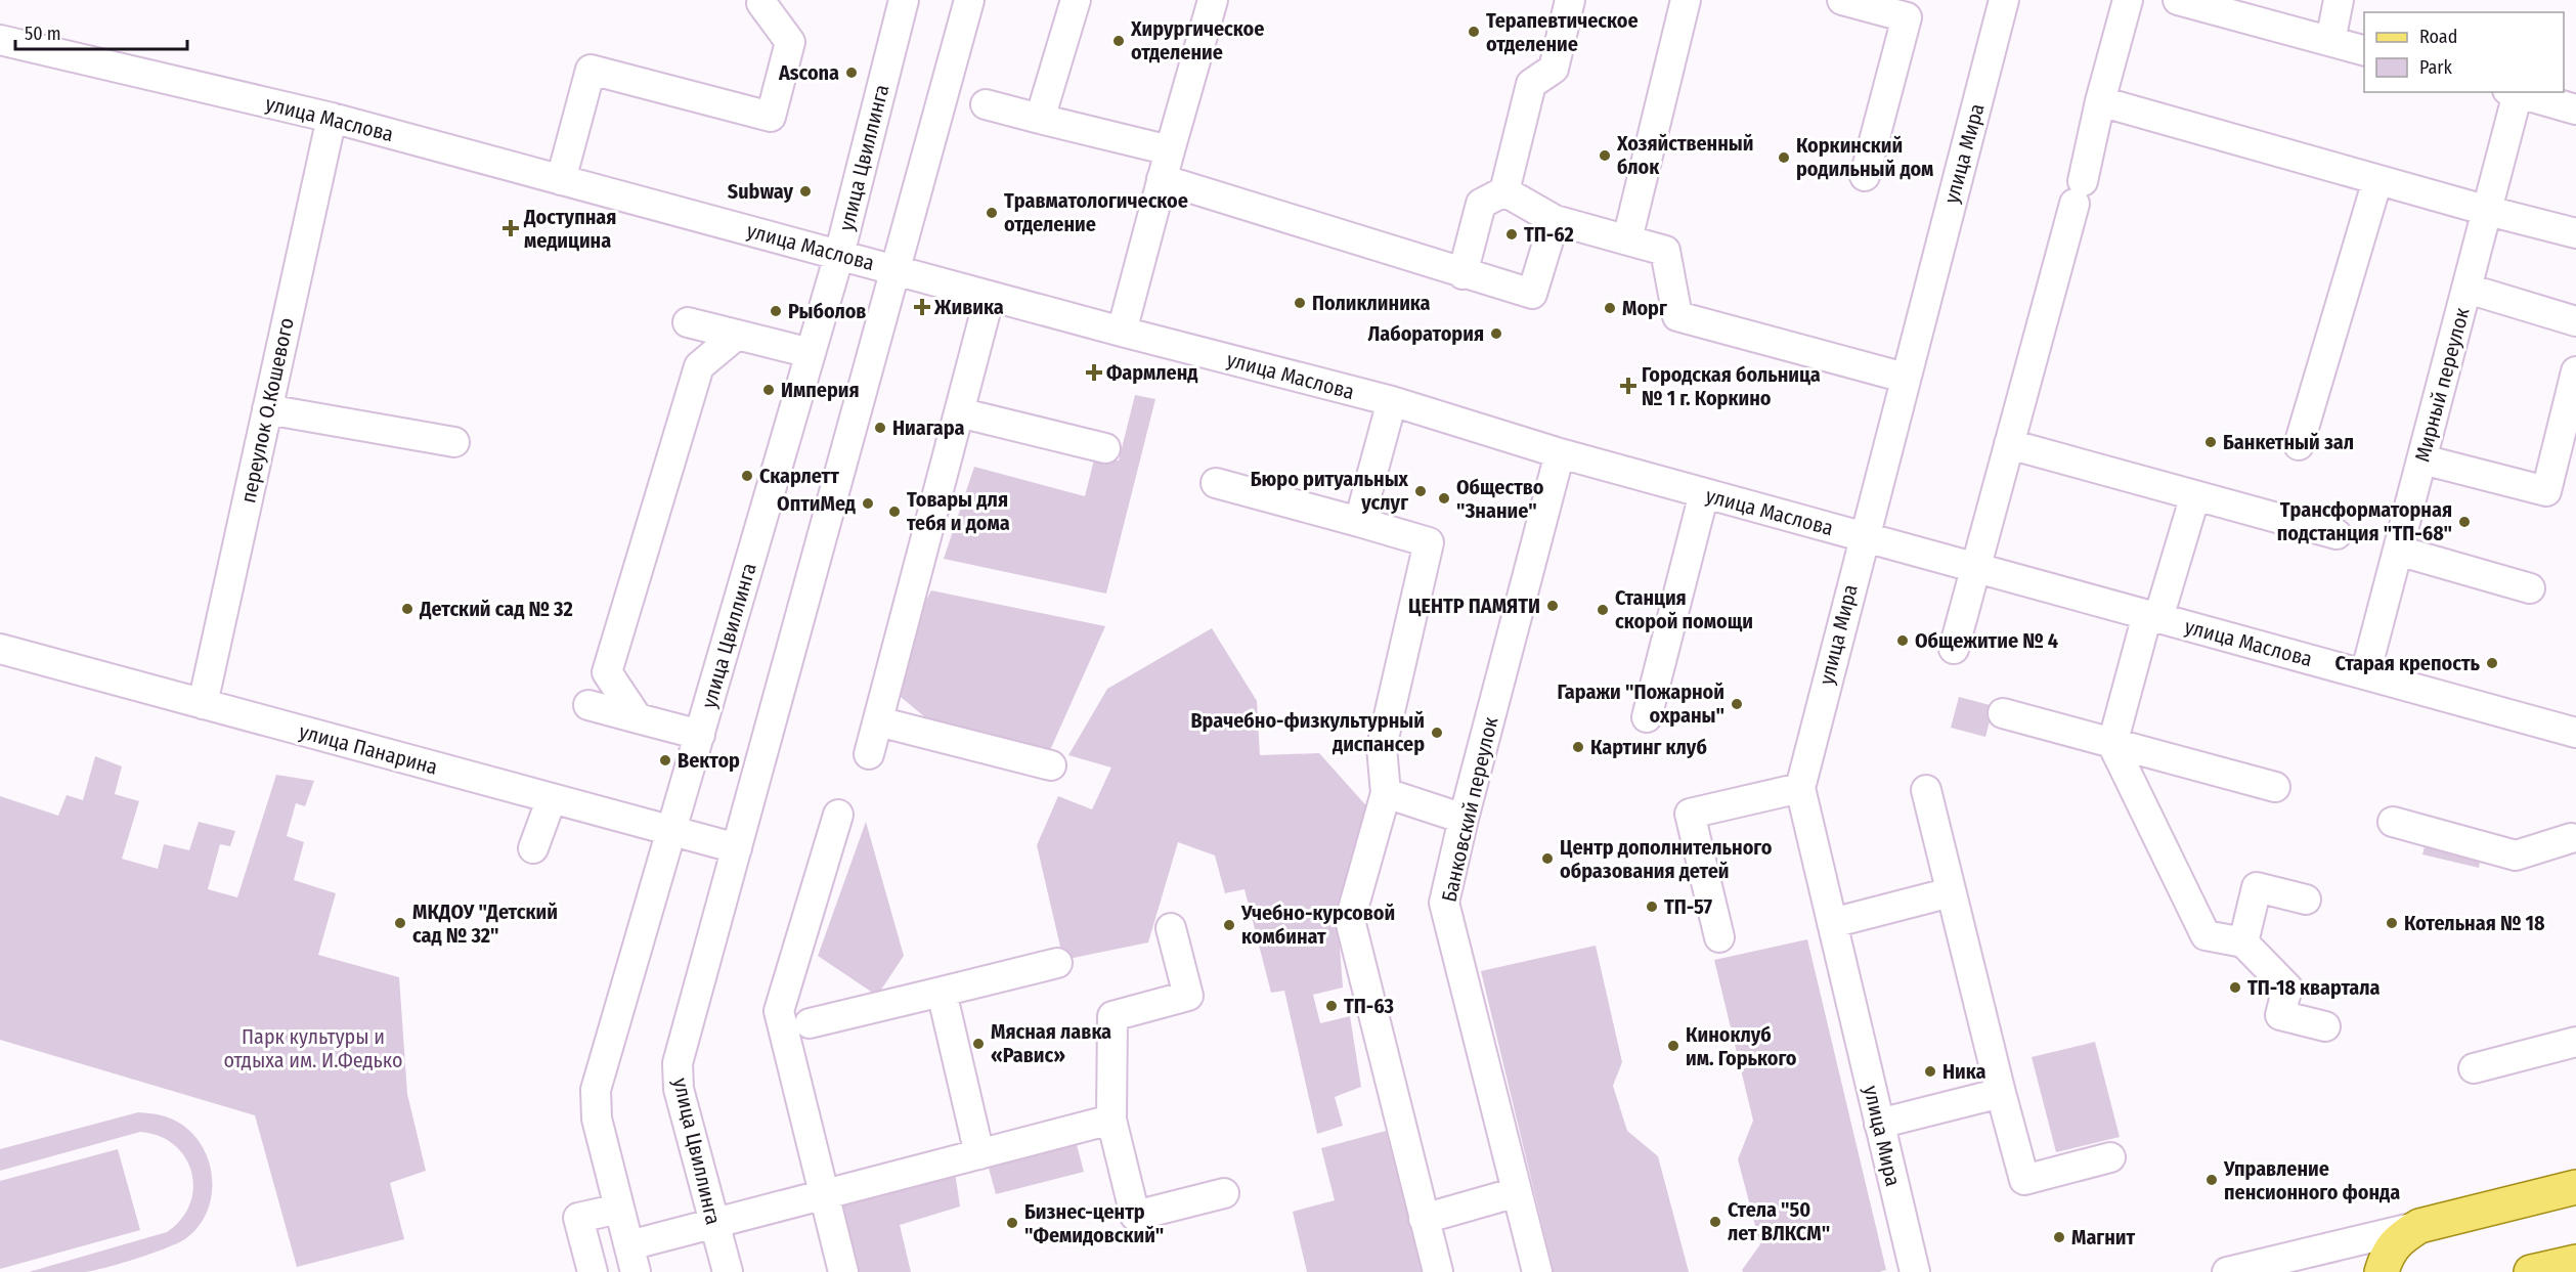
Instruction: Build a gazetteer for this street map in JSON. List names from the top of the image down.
{
  "streets": {
    "street": [
      "улица Маслова",
      "улица Мира",
      "улица Цвиллинга",
      "Мирный переулок",
      "переулок О.Кошевого",
      "улица Панарина",
      "Банковский переулок"
    ]
  },
  "crossings": [
    ["улица Маслова", "улица Мира"],
    ["улица Маслова", "улица Цвиллинга"],
    ["улица Маслова", "Мирный переулок"],
    ["улица Маслова", "переулок О.Кошевого"],
    ["улица Маслова", "Банковский переулок"],
    ["улица Цвиллинга", "улица Панарина"],
    ["переулок О.Кошевого", "улица Панарина"]
  ],
  "parks": ["Парк культуры и отдыха им. И.Федько"],
  "places": {
    "other": [
      "Терапевтическое отделение",
      "Хирургическое отделение",
      "Ascona",
      "Хозяйственный блок",
      "Коркинский родильный дом",
      "Subway",
      "Травматологическое отделение",
      "ТП-62",
      "Поликлиника",
      "Морг",
      "Рыболов",
      "Лаборатория",
      "Империя",
      "Ниагара",
      "Банкетный зал",
      "Скарлетт",
      "Бюро ритуальных услуг",
      "Общество \"Знание\"",
      "ОптиМед",
      "Товары для тебя и дома",
      "Трансформаторная подстанция \"ТП-68\"",
      "ЦЕНТР ПАМЯТИ",
      "Детский сад № 32",
      "Станция скорой помощи",
      "Общежитие № 4",
      "Старая крепость",
      "Гаражи \"Пожарной охраны\"",
      "Врачебно-физкультурный диспансер",
      "Картинг клуб",
      "Вектор",
      "Центр дополнительного образования детей",
      "ТП-57",
      "МКДОУ \"Детский сад № 32\"",
      "Котельная № 18",
      "Учебно-курсовой комбинат",
      "ТП-18 квартала",
      "ТП-63",
      "Мясная лавка «Равис»",
      "Киноклуб им. Горького",
      "Ника",
      "Управление пенсионного фонда",
      "Стела \"50 лет ВЛКСМ\"",
      "Бизнес-центр \"Фемидовский\"",
      "Магнит"
    ],
    "health": [
      "Доступная медицина",
      "Живика",
      "Фармленд",
      "Городская больница № 1 г. Коркино"
    ]
  },
  "legend": ["Road", "Park"],
  "scale_bar": "50 m"
}
